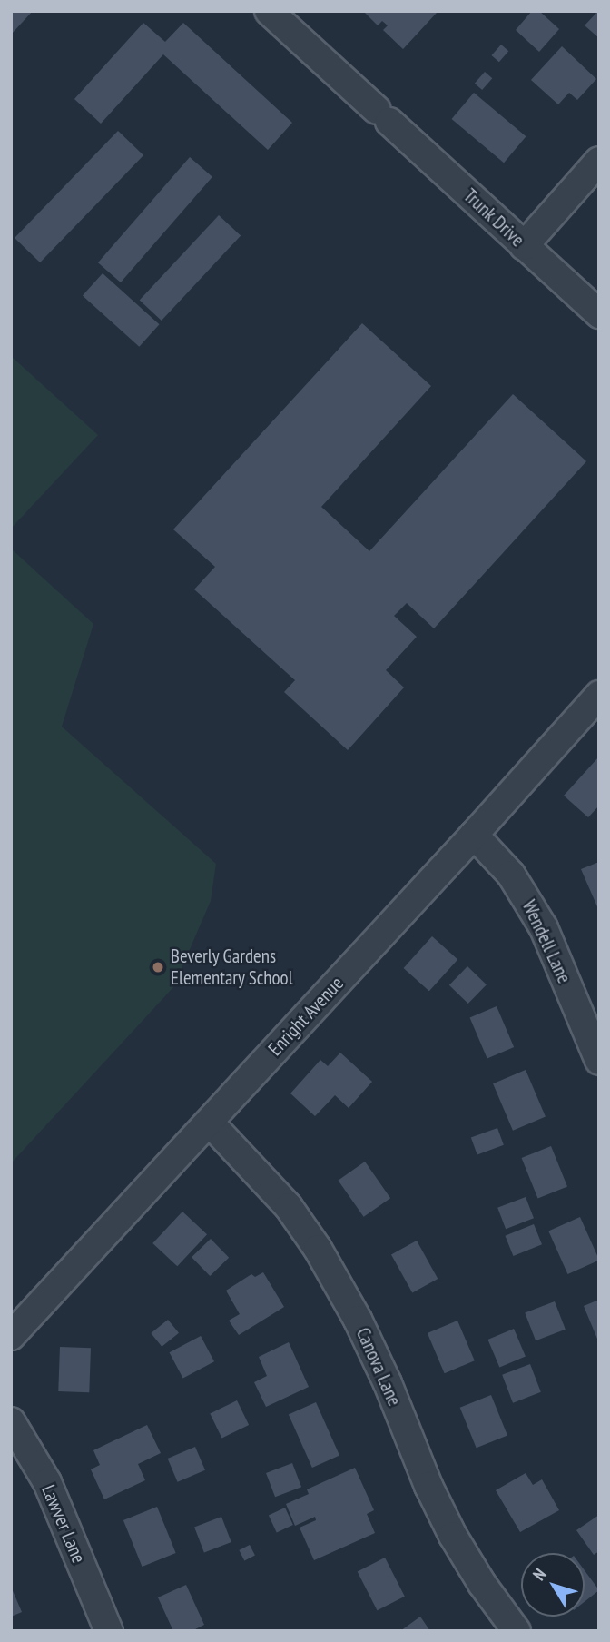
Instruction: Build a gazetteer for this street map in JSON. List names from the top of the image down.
{
  "streets": {
    "street": [
      "Trunk Drive",
      "Wendell Lane",
      "Enright Avenue",
      "Canova Lane",
      "Lawver Lane"
    ]
  },
  "crossings": [
    ["Wendell Lane", "Enright Avenue"],
    ["Enright Avenue", "Canova Lane"]
  ],
  "places": ["Beverly Gardens Elementary School"],
  "north": "top left"
}
